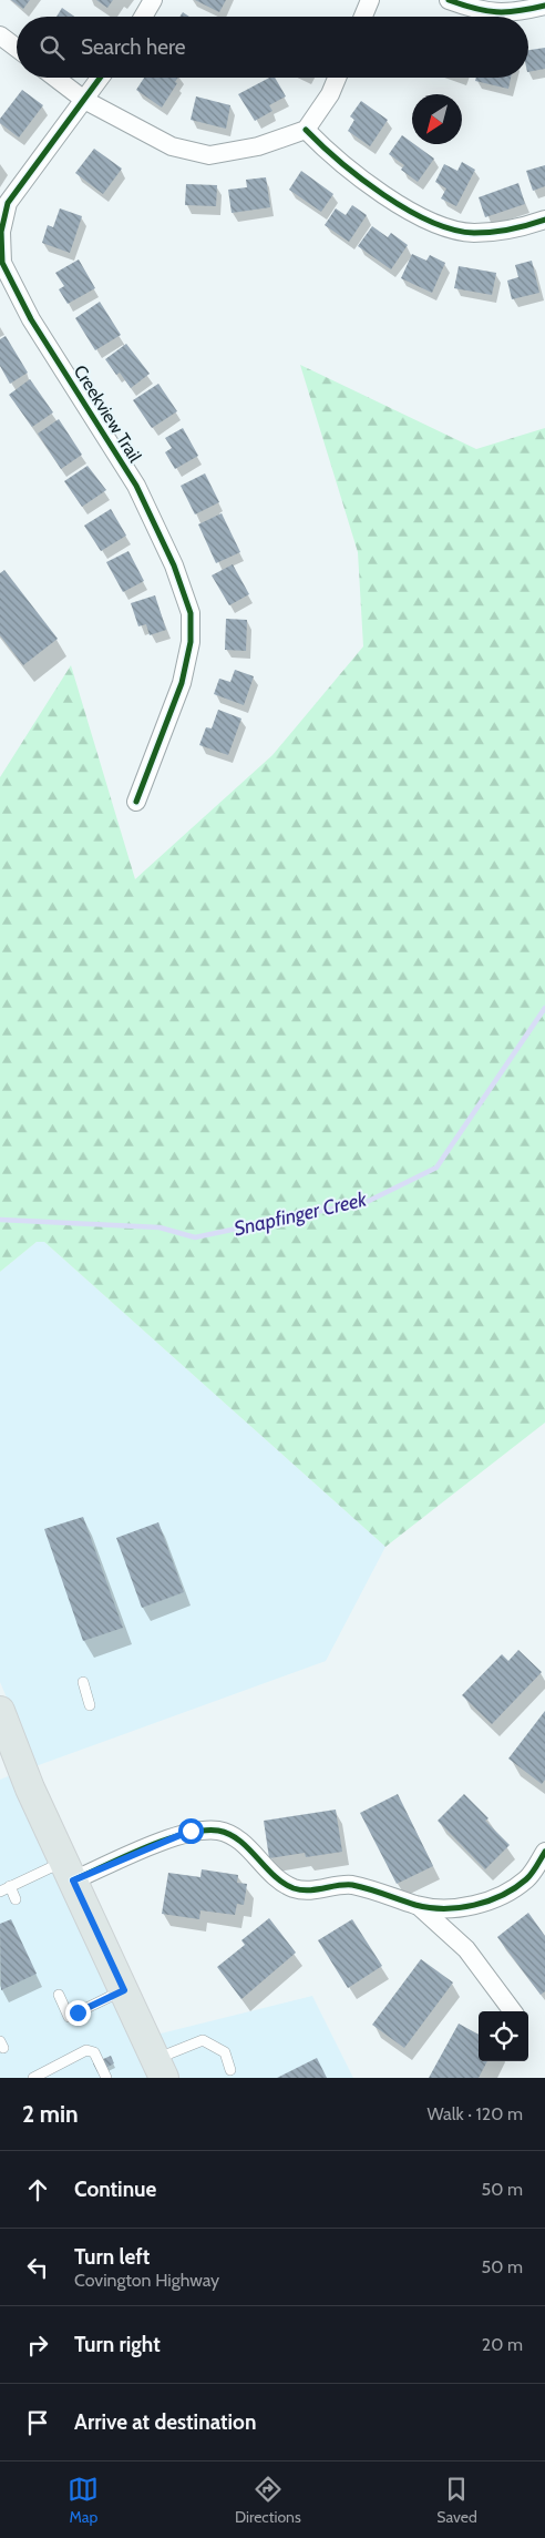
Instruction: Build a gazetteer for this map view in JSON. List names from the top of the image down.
{
  "streets": {
    "street": ["Creekview Trail"]
  },
  "water": ["Snapfinger Creek"],
  "north": "bottom left",
  "page": {
    "search": "Search here",
    "heading": ["2 min", "Walk · 120 m"],
    "list": [
      ["Continue", "50 m"],
      ["Turn left", "Covington Highway", "50 m"],
      ["Turn right", "20 m"],
      "Arrive at destination"
    ],
    "nav": ["Map", "Directions", "Saved"]
  }
}
